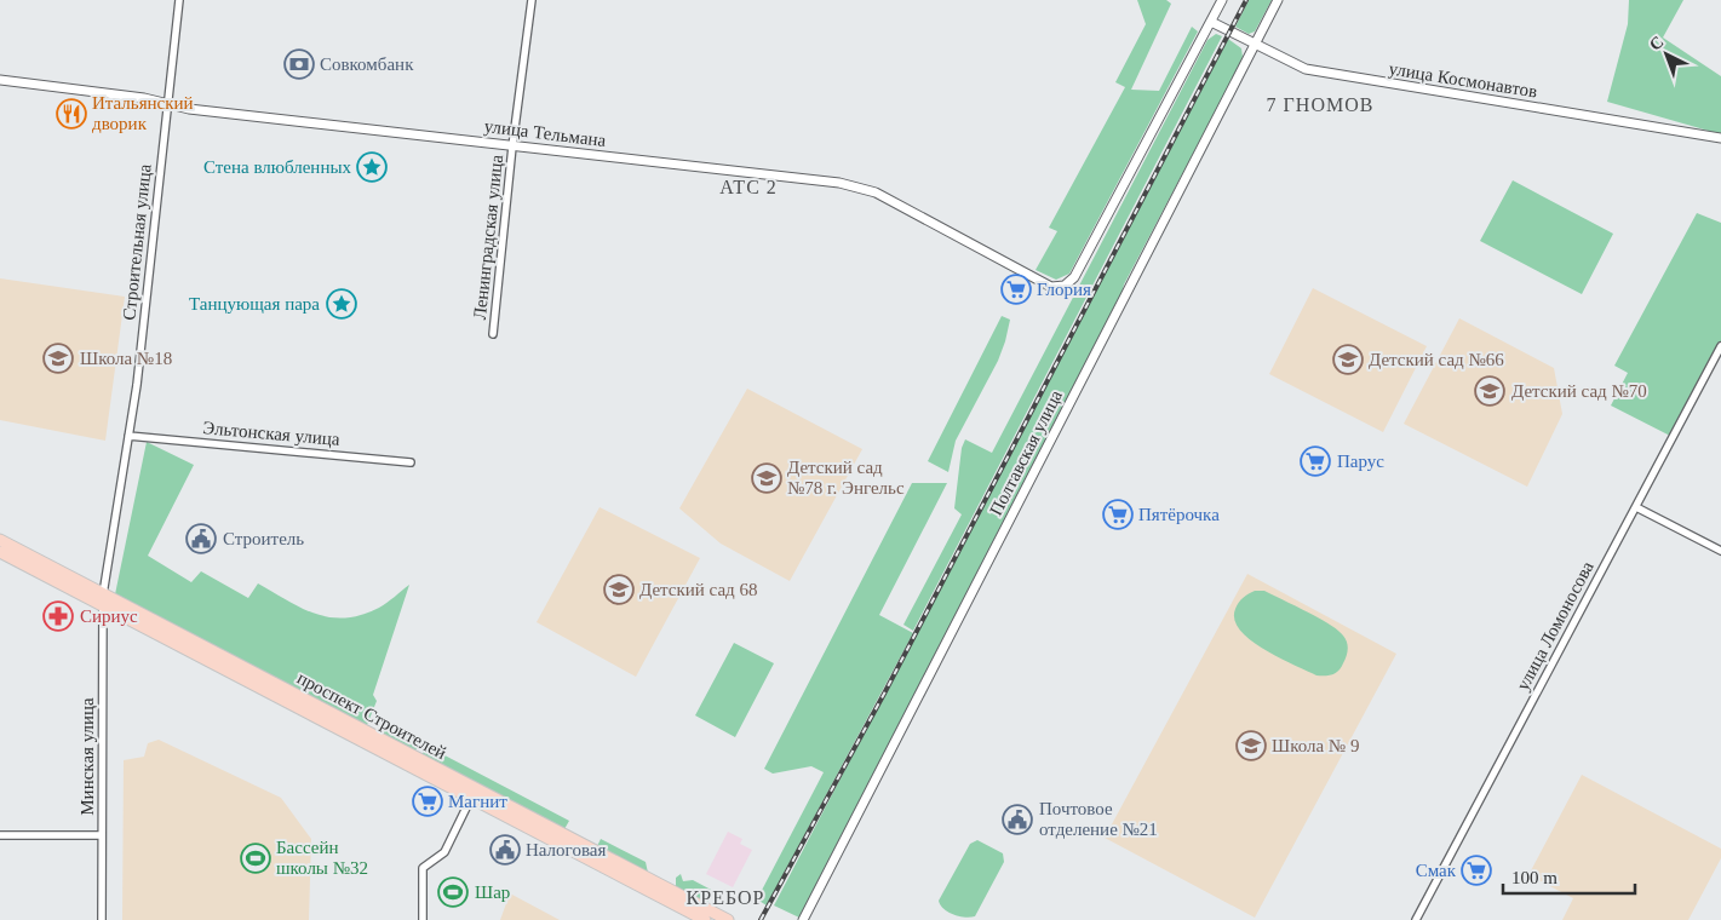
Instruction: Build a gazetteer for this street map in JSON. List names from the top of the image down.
{
  "streets": {
    "main road": ["проспект Строителей"],
    "street": [
      "улица Космонавтов",
      "улица Тельмана",
      "Ленинградская улица",
      "Строительная улица",
      "Эльтонская улица",
      "Полтавская улица",
      "улица Ломоносова",
      "Минская улица"
    ]
  },
  "crossings": [
    ["улица Космонавтов", "улица Тельмана"],
    ["улица Космонавтов", "Полтавская улица"],
    ["улица Тельмана", "Ленинградская улица"],
    ["улица Тельмана", "Строительная улица"],
    ["Строительная улица", "Эльтонская улица"],
    ["Строительная улица", "проспект Строителей"],
    ["Строительная улица", "Минская улица"],
    ["проспект Строителей", "Минская улица"]
  ],
  "districts": ["7 ГНОМОВ", "АТС 2", "КРЕБОР"],
  "places": {
    "bank": ["Совкомбанк"],
    "restaurant": ["Итальянский дворик"],
    "place": ["Стена влюбленных", "Танцующая пара"],
    "supermarket": [
      "Глория",
      "Парус",
      "Пятёрочка",
      "Магнит",
      "Смак"
    ],
    "school or university": [
      "Школа №18",
      "Детский сад №66",
      "Детский сад №70",
      "Детский сад №78 г. Энгельс",
      "Детский сад 68",
      "Школа № 9"
    ],
    "public building": ["Строитель", "Почтовое отделение №21", "Налоговая"],
    "pharmacy": ["Сириус"],
    "sports": ["Бассейн школы №32", "Шар"]
  },
  "scale_bar": "100 m",
  "north": "top left"
}
